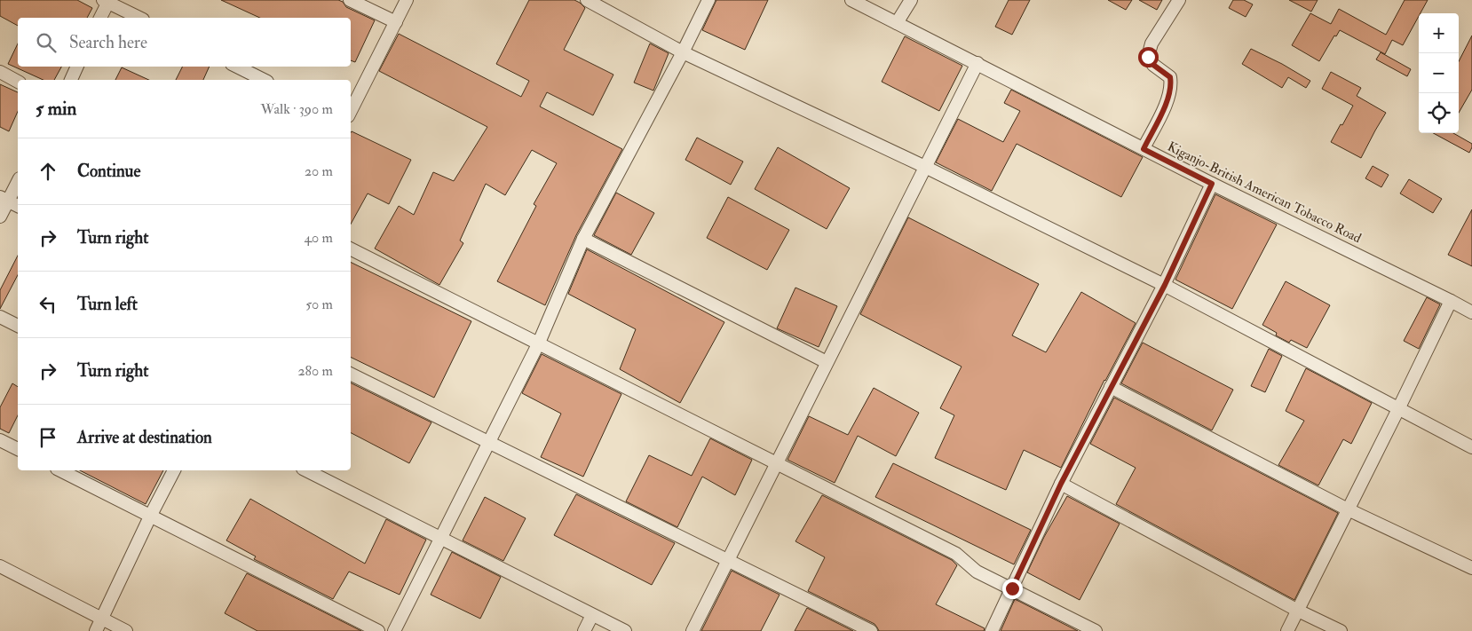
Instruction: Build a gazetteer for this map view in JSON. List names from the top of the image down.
{
  "streets": {
    "street": ["Kiganjo-British American Tobacco Road"]
  },
  "page": {
    "map_buttons": ["+", "−"],
    "search": "Search here",
    "heading": ["5 min", "Walk · 390 m"],
    "list": [
      ["Continue", "20 m"],
      ["Turn right", "40 m"],
      ["Turn left", "50 m"],
      ["Turn right", "280 m"],
      "Arrive at destination"
    ]
  }
}
